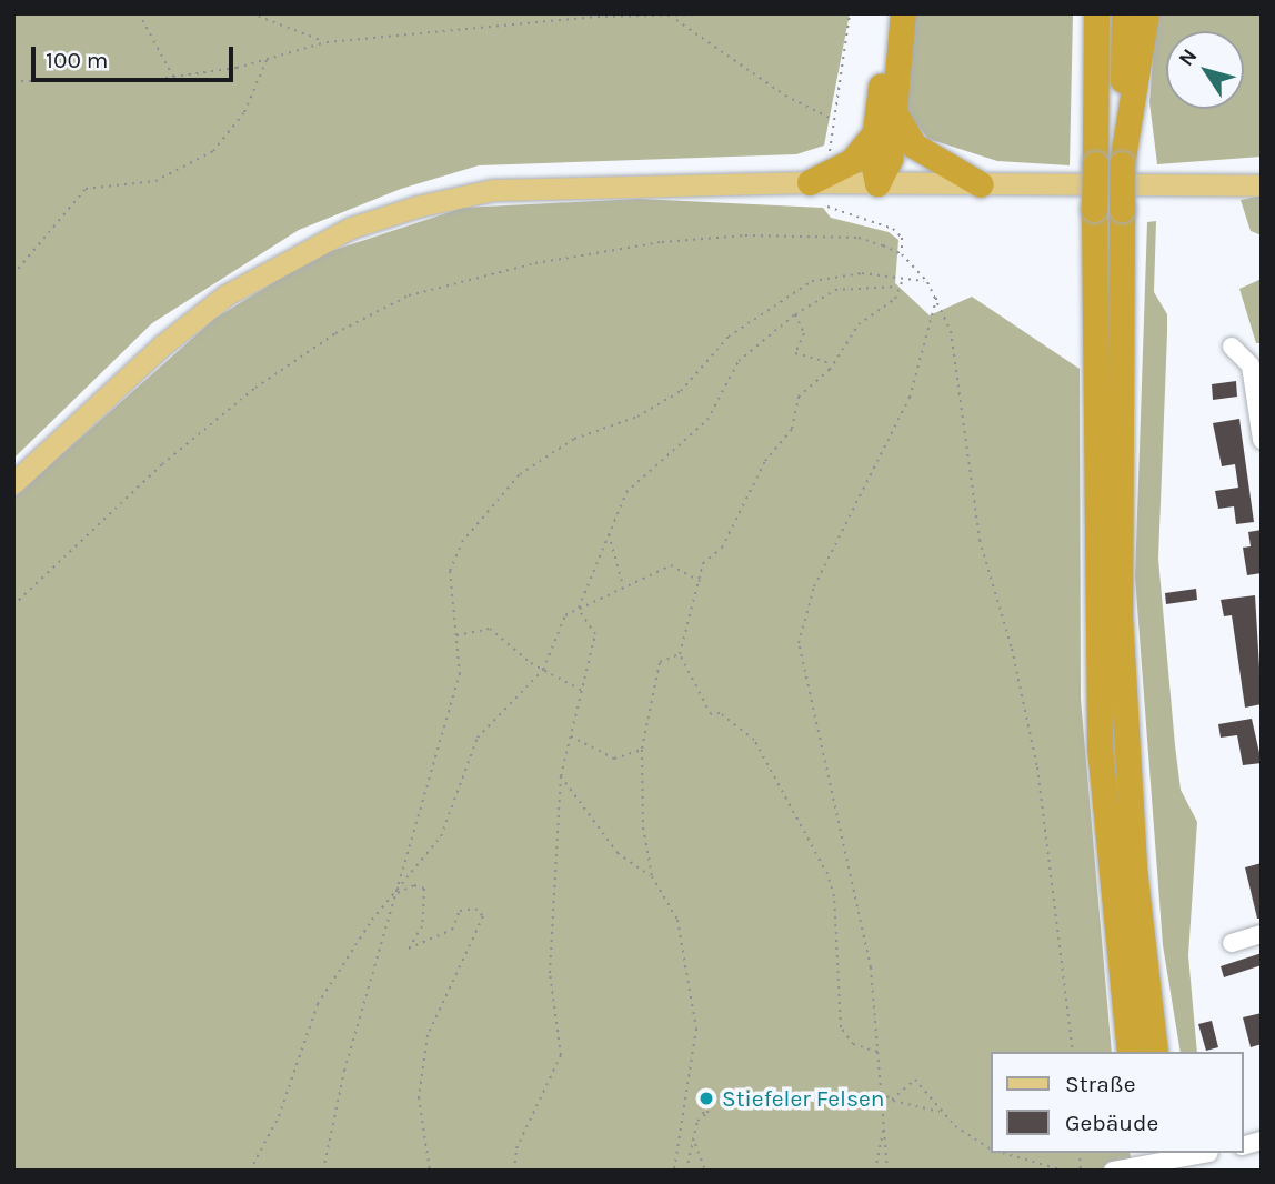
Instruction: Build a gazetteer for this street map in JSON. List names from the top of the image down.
{
  "places": ["Stiefeler Felsen"],
  "legend": ["Straße", "Gebäude"],
  "scale_bar": "100 m",
  "north": "top left"
}
